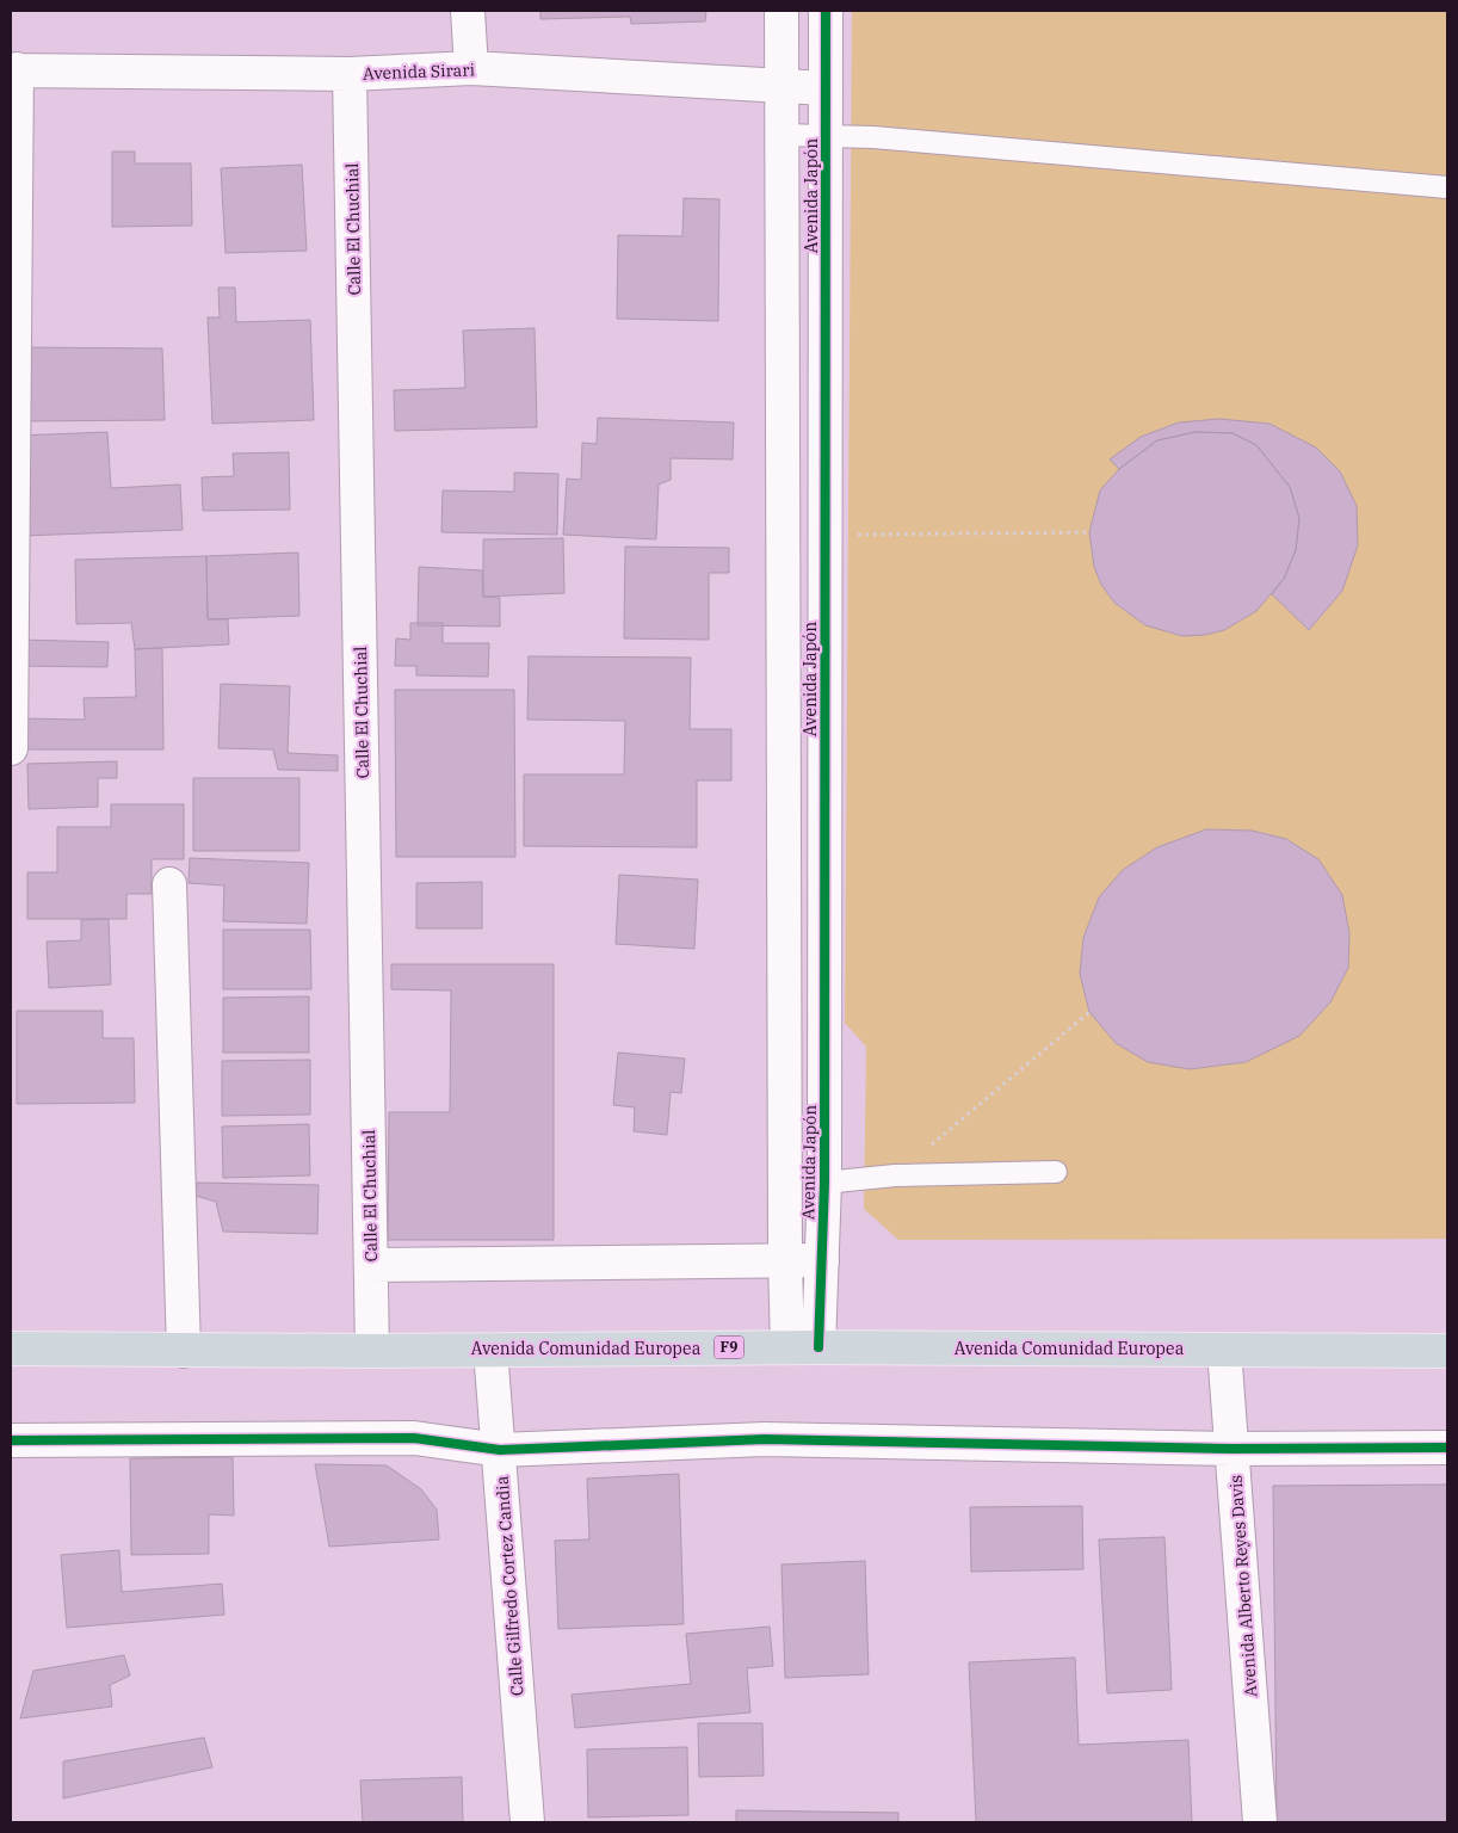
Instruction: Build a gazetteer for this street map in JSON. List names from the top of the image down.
{
  "streets": {
    "highway": ["F9", "Avenida Comunidad Europea"],
    "street": [
      "Avenida Sirari",
      "Avenida Japón",
      "Calle El Chuchial",
      "Calle Gilfredo Cortez Candia",
      "Avenida Alberto Reyes Davis"
    ]
  },
  "crossings": [
    ["Avenida Sirari", "Avenida Japón"],
    ["Avenida Sirari", "Calle El Chuchial"],
    ["Avenida Japón", "Avenida Comunidad Europea"],
    ["Calle El Chuchial", "Avenida Comunidad Europea"],
    ["Avenida Comunidad Europea", "Calle Gilfredo Cortez Candia"],
    ["Avenida Comunidad Europea", "Avenida Alberto Reyes Davis"]
  ]
}
